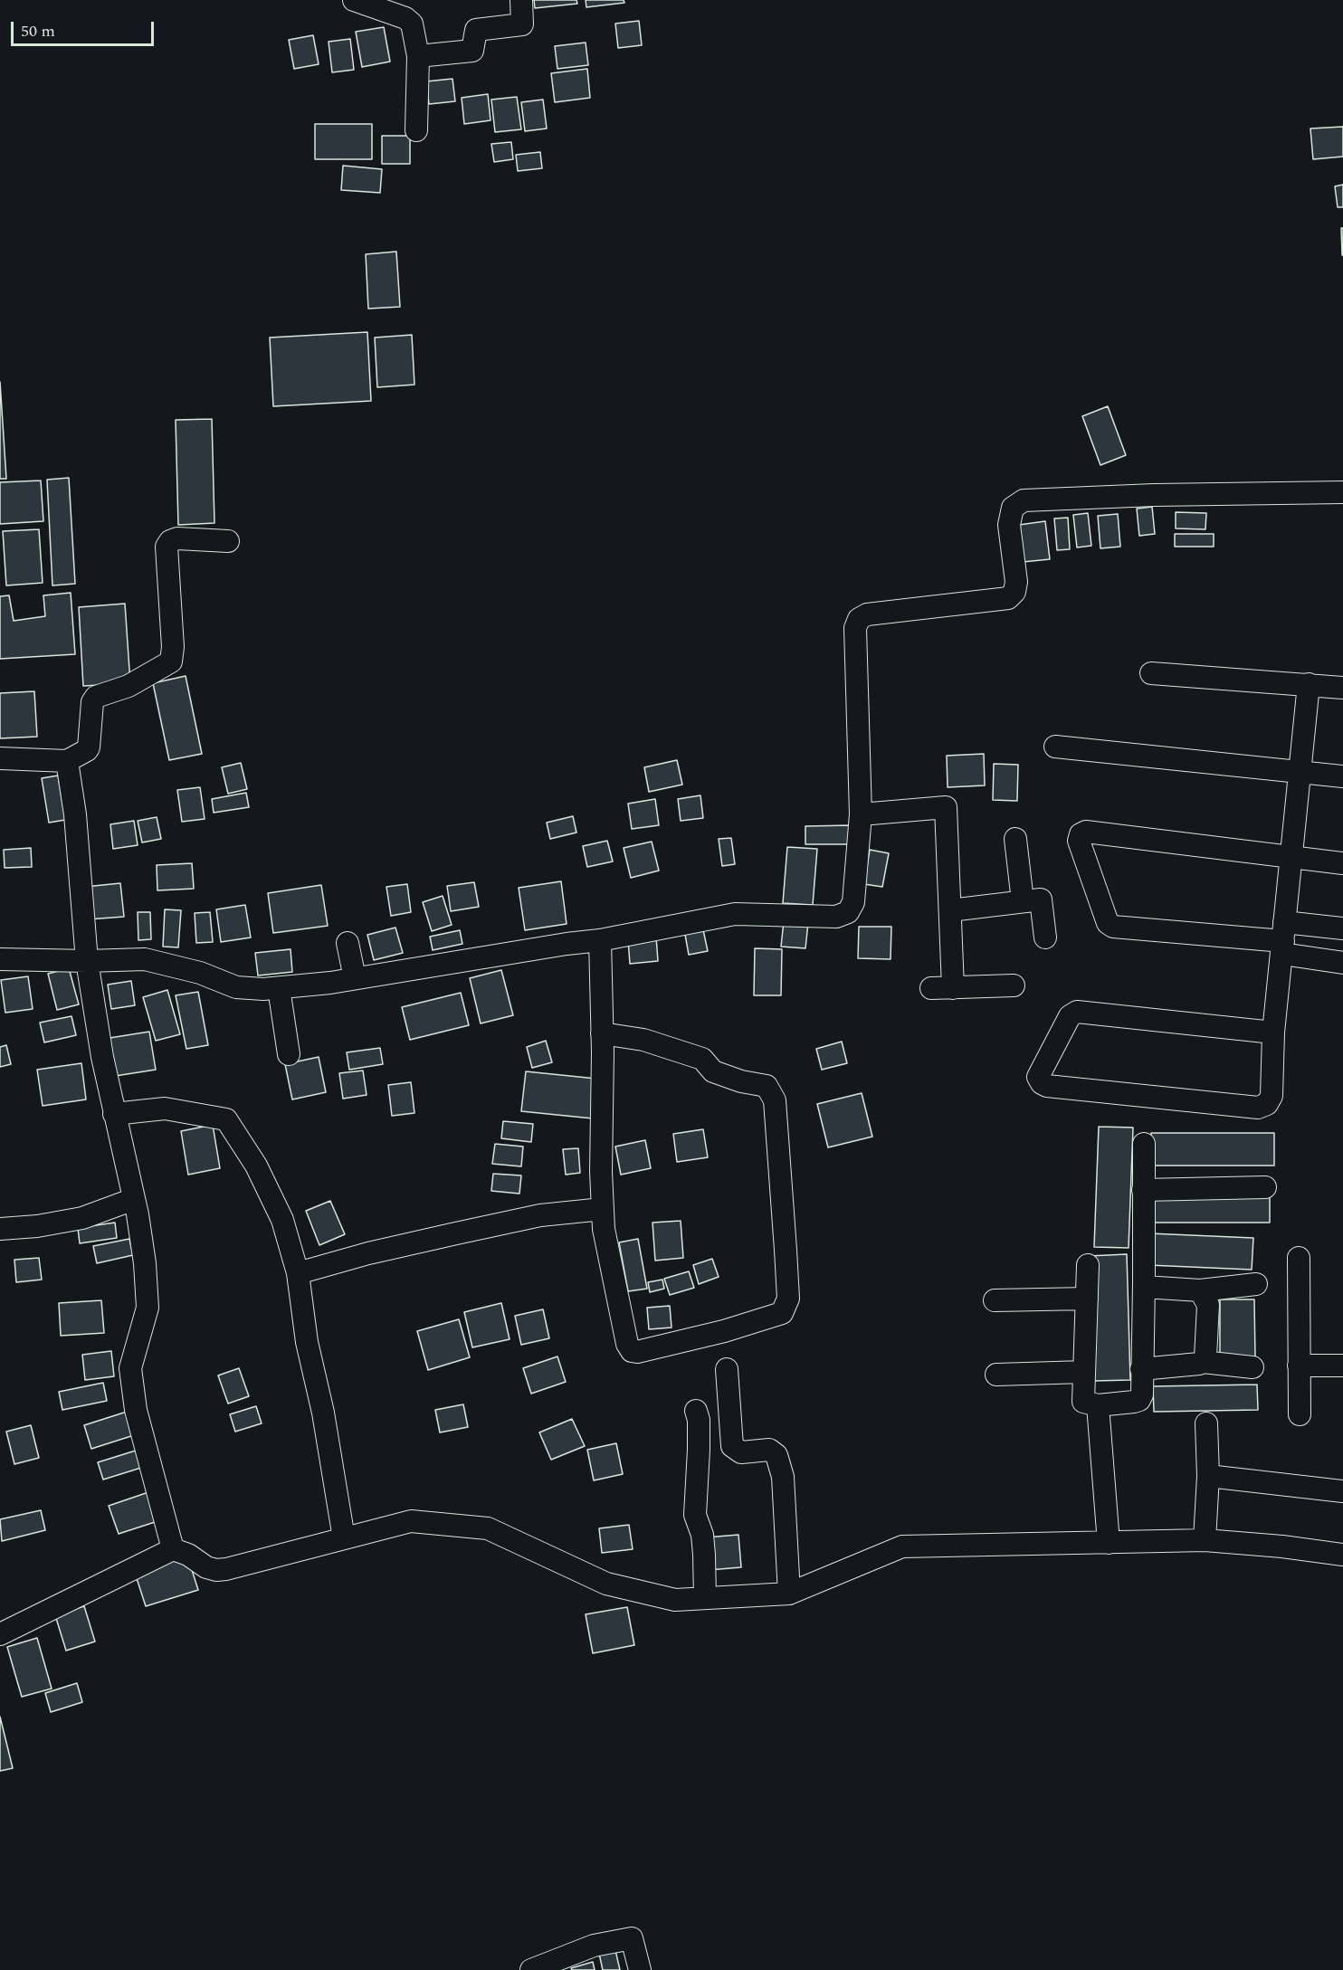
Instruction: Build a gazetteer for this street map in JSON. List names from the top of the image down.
{
  "scale_bar": "50 m"
}
